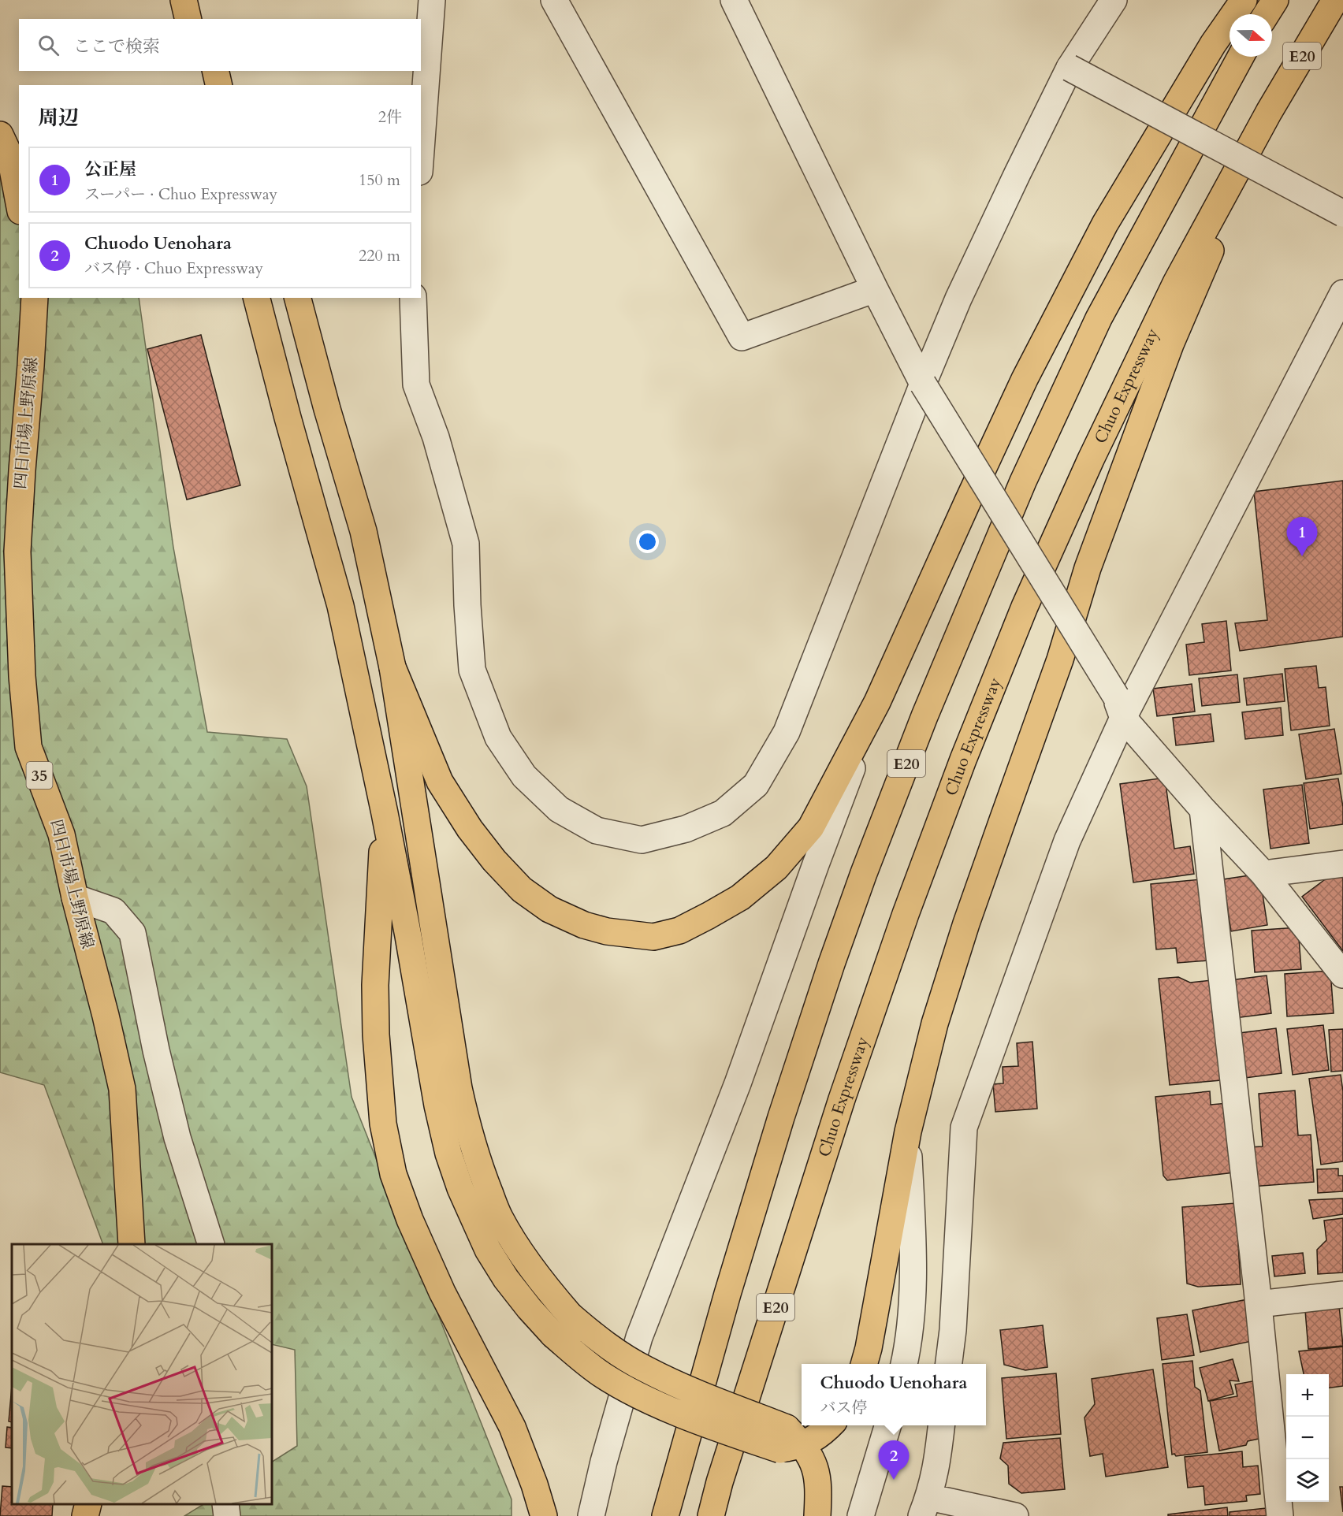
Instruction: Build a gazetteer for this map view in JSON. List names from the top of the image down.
{
  "streets": {
    "main road": [
      "E20",
      "Chuo Expressway",
      "四日市場上野原線",
      "35"
    ]
  },
  "north": "right",
  "page": {
    "search": "ここで検索",
    "heading": ["周辺", "2件"],
    "list": [
      {
        "mark": "1",
        "name": "公正屋",
        "note": "スーパー · Chuo Expressway",
        "value": "150 m"
      },
      {
        "mark": "2",
        "name": "Chuodo Uenohara",
        "note": "バス停 · Chuo Expressway",
        "value": "220 m"
      }
    ],
    "pins": ["1", "2"],
    "popup": ["Chuodo Uenohara", "バス停"],
    "map_buttons": ["+", "−"]
  }
}
